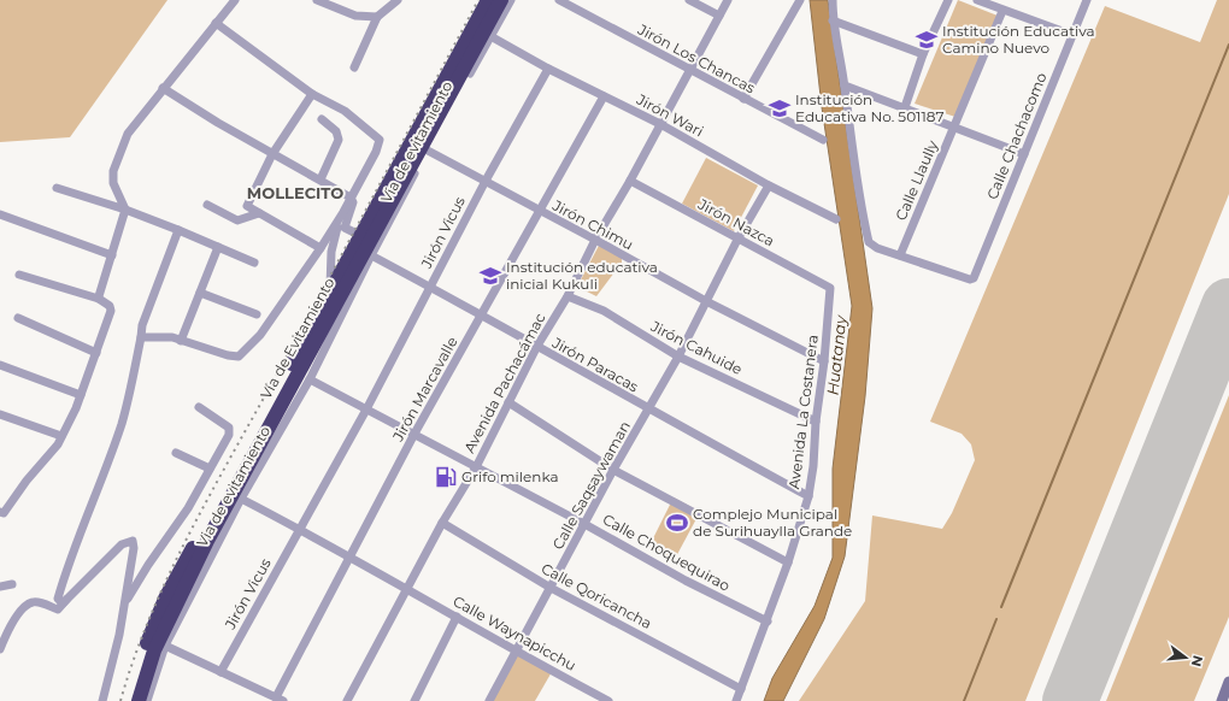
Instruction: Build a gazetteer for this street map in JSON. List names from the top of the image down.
{
  "streets": {
    "highway": ["Vía de Evitamiento"],
    "street": [
      "Jirón Los Chancas",
      "Jirón Wari",
      "Calle Chachacomo",
      "Via de evitamiento",
      "Calle Llaully",
      "Jirón Nazca",
      "Jirón Chimu",
      "Jirón Vicus",
      "Jirón Cahuide",
      "Jirón Paracas",
      "Avenida Pachacámac",
      "Jirón Marcavalle",
      "Avenida La Costanera",
      "Calle Saqsaywaman",
      "Calle Choquequirao",
      "Calle Qoricancha",
      "Calle Waynapicchu"
    ]
  },
  "crossings": [
    ["Jirón Los Chancas", "Avenida Pachacámac"],
    ["Jirón Wari", "Via de evitamiento"],
    ["Jirón Wari", "Jirón Vicus"],
    ["Jirón Wari", "Avenida Pachacámac"],
    ["Jirón Wari", "Jirón Marcavalle"],
    ["Jirón Wari", "Calle Saqsaywaman"],
    ["Calle Chachacomo", "Calle Llaully"],
    ["Via de evitamiento", "Jirón Chimu"],
    ["Via de evitamiento", "Jirón Paracas"],
    ["Jirón Nazca", "Avenida Pachacámac"],
    ["Jirón Nazca", "Avenida La Costanera"],
    ["Jirón Nazca", "Calle Saqsaywaman"],
    ["Jirón Chimu", "Jirón Vicus"],
    ["Jirón Chimu", "Avenida Pachacámac"],
    ["Jirón Chimu", "Jirón Marcavalle"],
    ["Jirón Chimu", "Avenida La Costanera"],
    ["Jirón Chimu", "Calle Saqsaywaman"],
    ["Jirón Vicus", "Jirón Paracas"],
    ["Jirón Cahuide", "Avenida Pachacámac"],
    ["Jirón Cahuide", "Avenida La Costanera"],
    ["Jirón Cahuide", "Calle Saqsaywaman"],
    ["Jirón Paracas", "Avenida Pachacámac"],
    ["Jirón Paracas", "Jirón Marcavalle"],
    ["Jirón Paracas", "Avenida La Costanera"],
    ["Jirón Paracas", "Calle Saqsaywaman"],
    ["Avenida Pachacámac", "Calle Choquequirao"],
    ["Avenida Pachacámac", "Calle Qoricancha"],
    ["Avenida Pachacámac", "Calle Waynapicchu"],
    ["Avenida La Costanera", "Calle Choquequirao"],
    ["Avenida La Costanera", "Calle Qoricancha"],
    ["Calle Saqsaywaman", "Calle Choquequirao"],
    ["Calle Saqsaywaman", "Calle Qoricancha"],
    ["Calle Saqsaywaman", "Calle Waynapicchu"]
  ],
  "districts": ["MOLLECITO"],
  "water": ["Huatanay"],
  "places": {
    "school or university": ["Institución Educativa Camino Nuevo", "Institución Educativa No. 501187", "Institución educativa inicial Kukuli"],
    "fuel station": ["Grifo milenka"],
    "sports": ["Complejo Municipal de Surihuaylla Grande"]
  },
  "north": "right"
}
